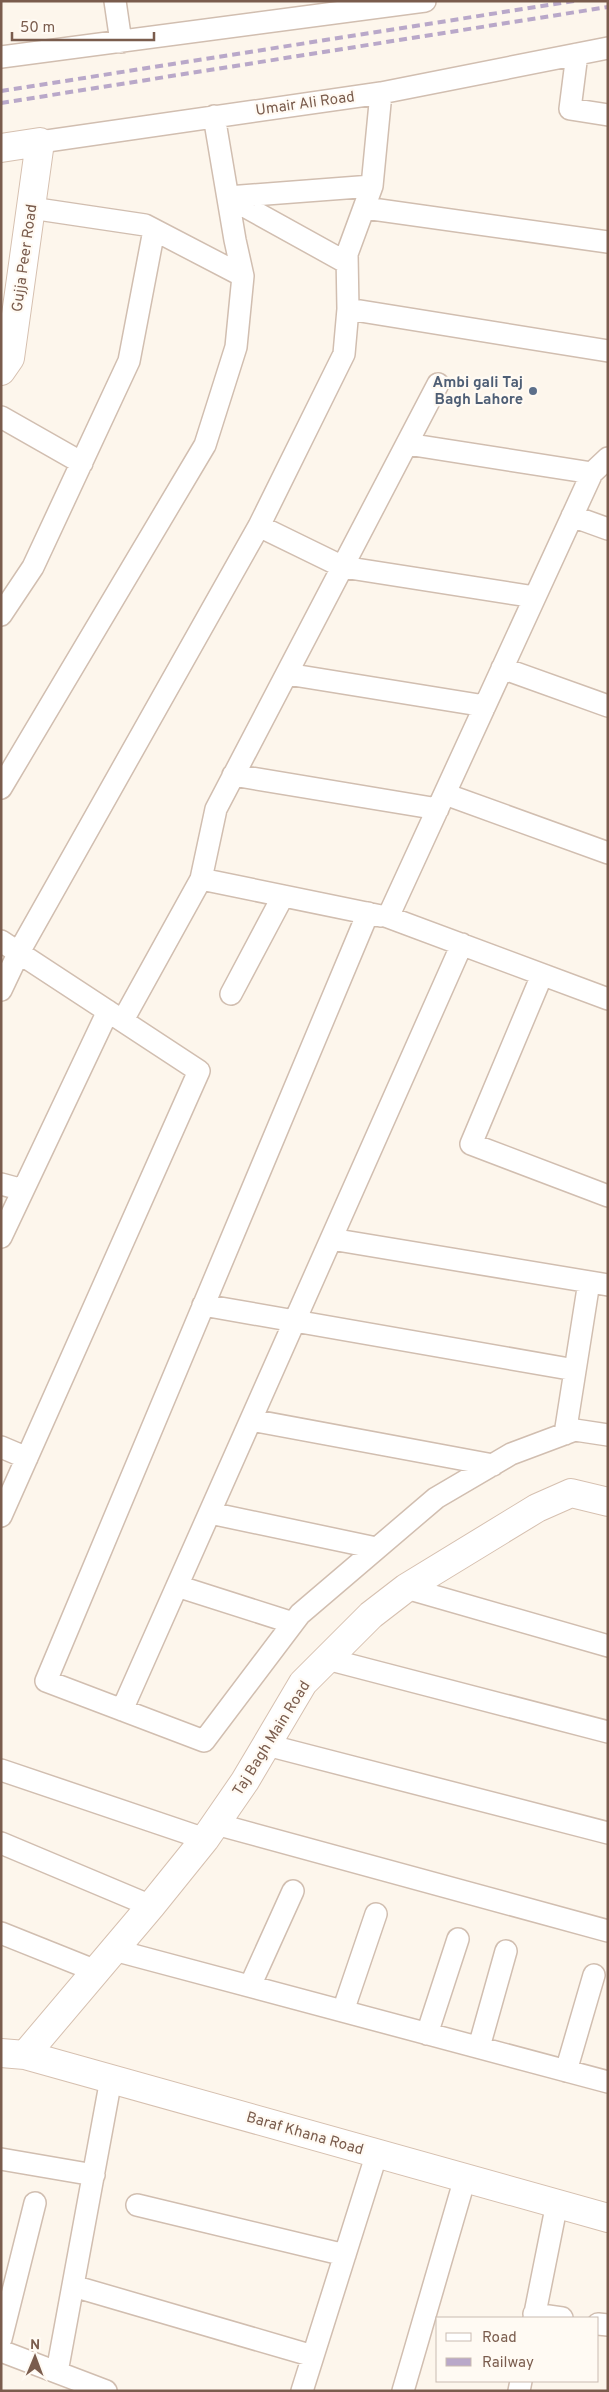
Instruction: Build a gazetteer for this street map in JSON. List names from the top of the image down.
{
  "streets": {
    "street": [
      "Umair Ali Road",
      "Gujja Peer Road",
      "Taj Bagh Main Road",
      "Baraf Khana Road"
    ]
  },
  "crossings": [
    ["Umair Ali Road", "Gujja Peer Road"],
    ["Taj Bagh Main Road", "Baraf Khana Road"]
  ],
  "places": ["Ambi gali Taj Bagh Lahore"],
  "legend": ["Road", "Railway"],
  "scale_bar": "50 m",
  "north": "top"
}
